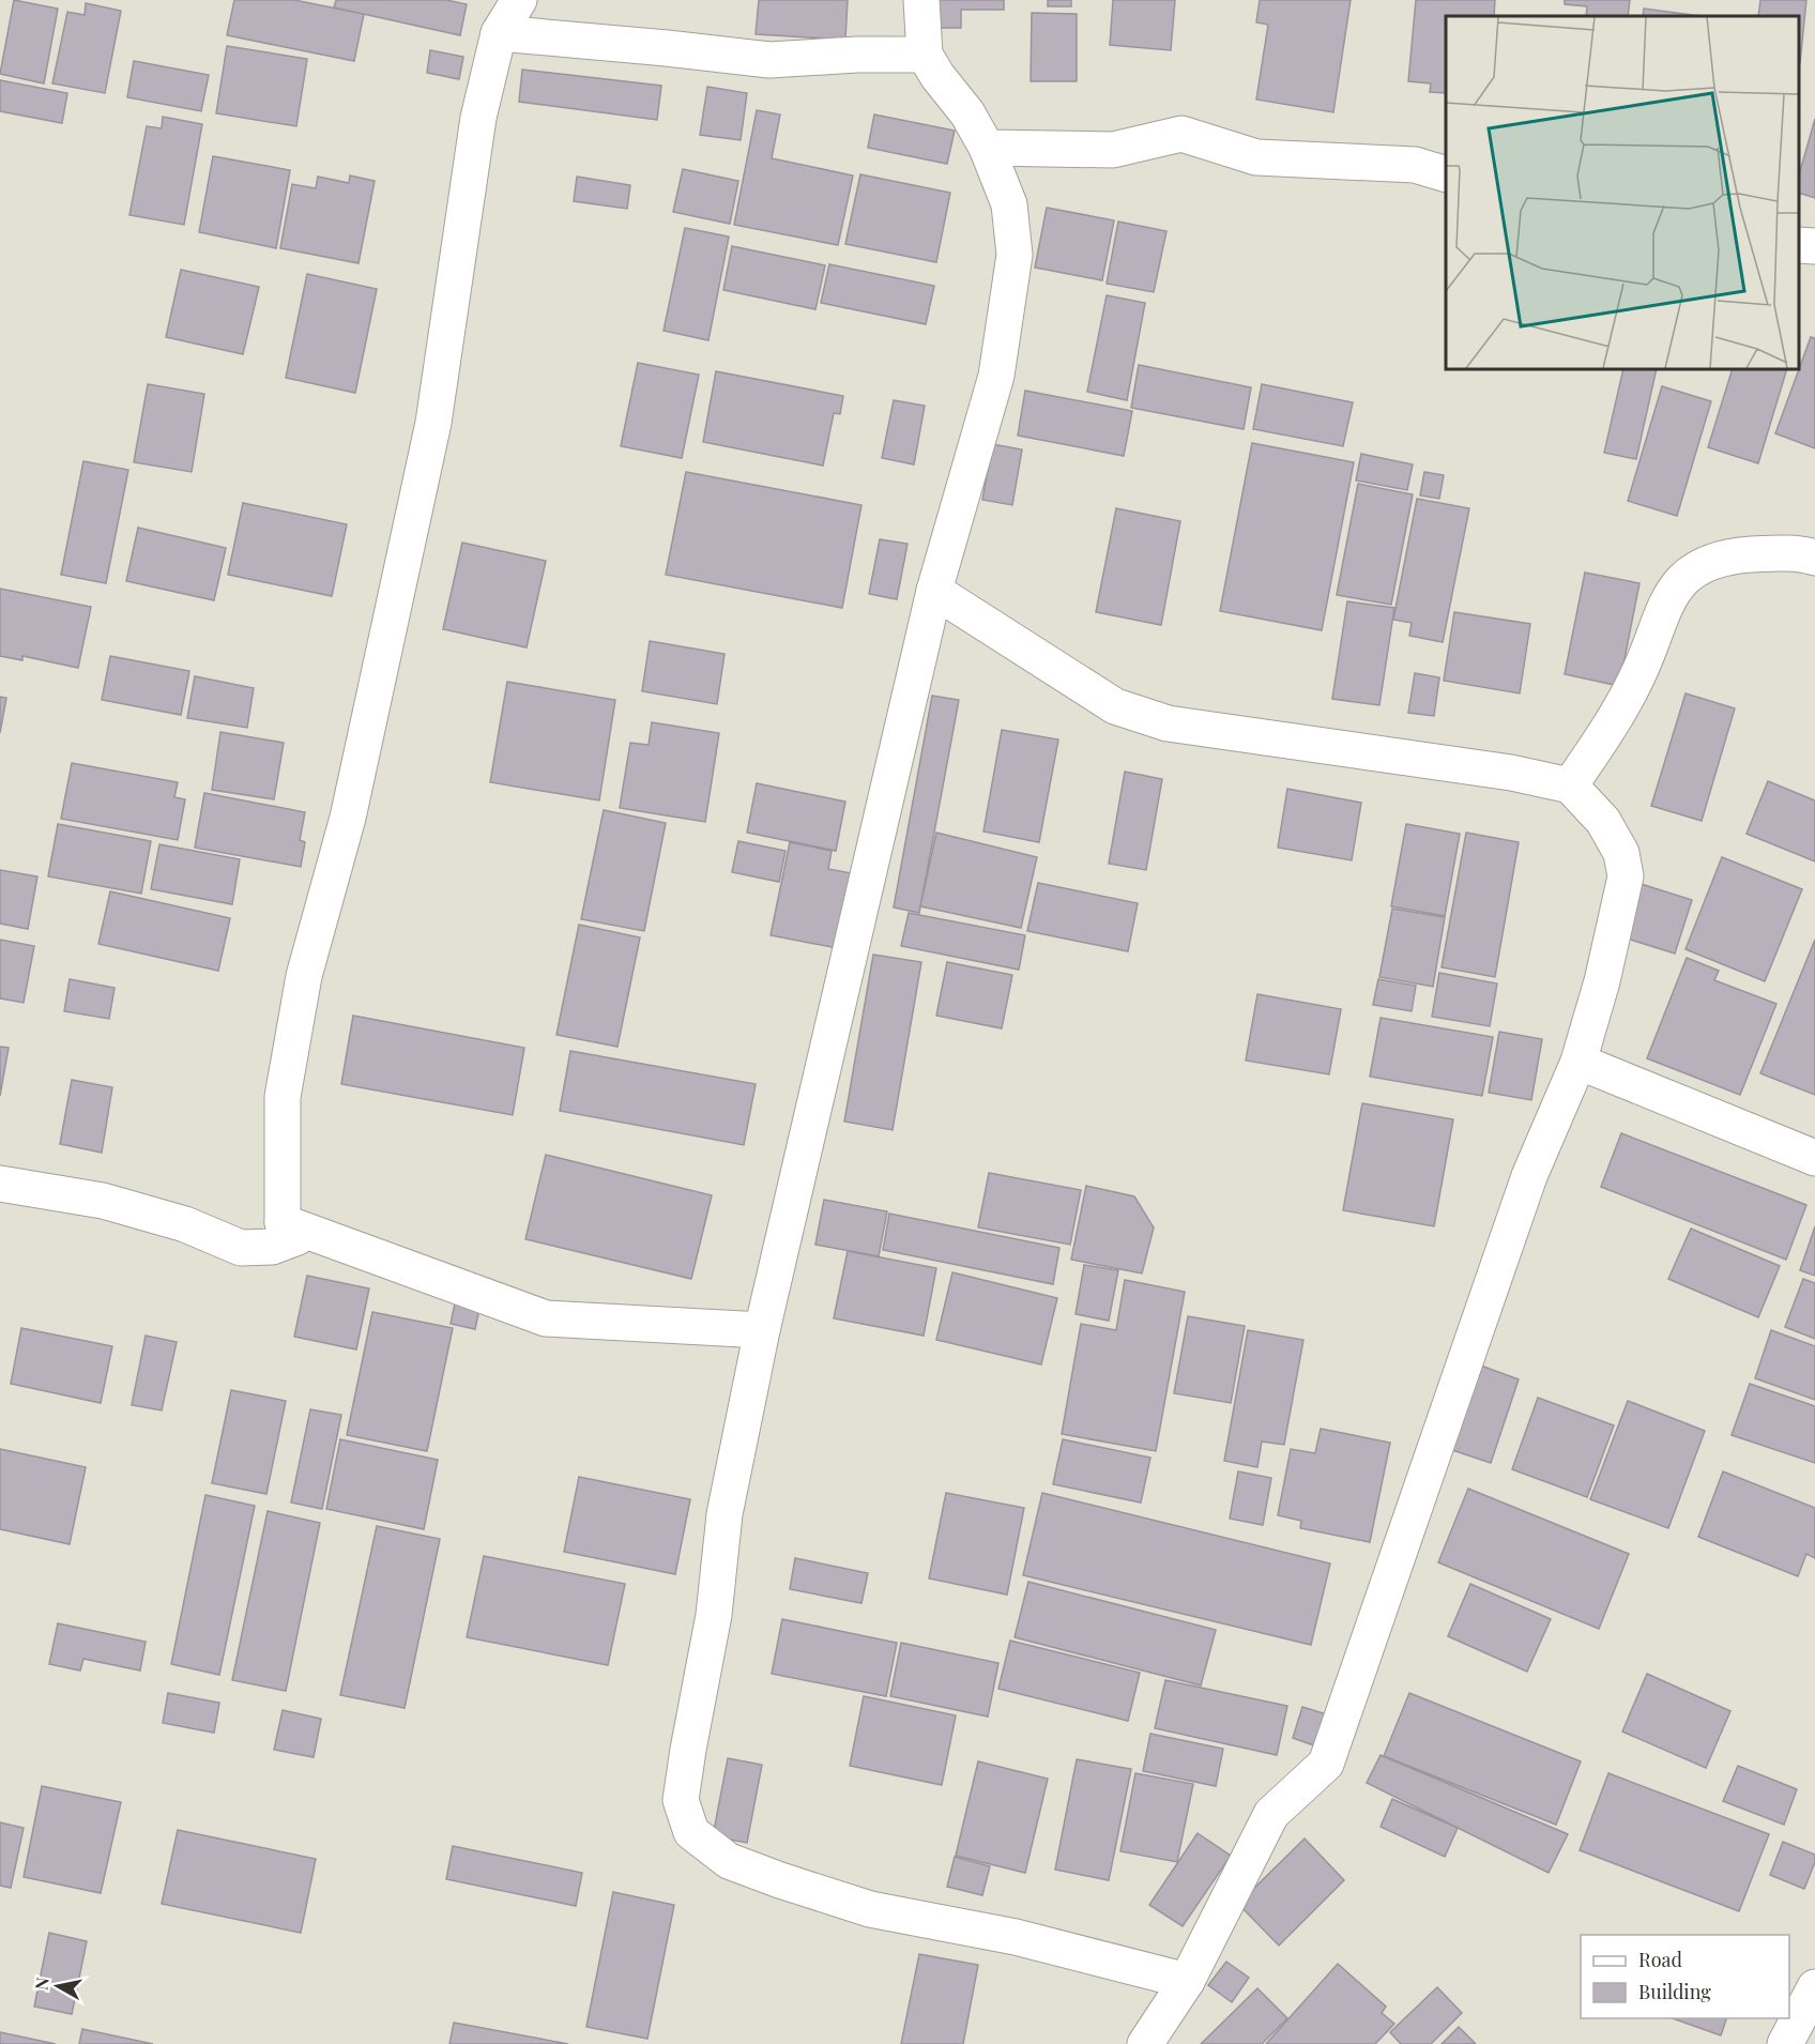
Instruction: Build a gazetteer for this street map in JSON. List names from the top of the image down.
{
  "legend": ["Road", "Building"],
  "north": "left"
}
